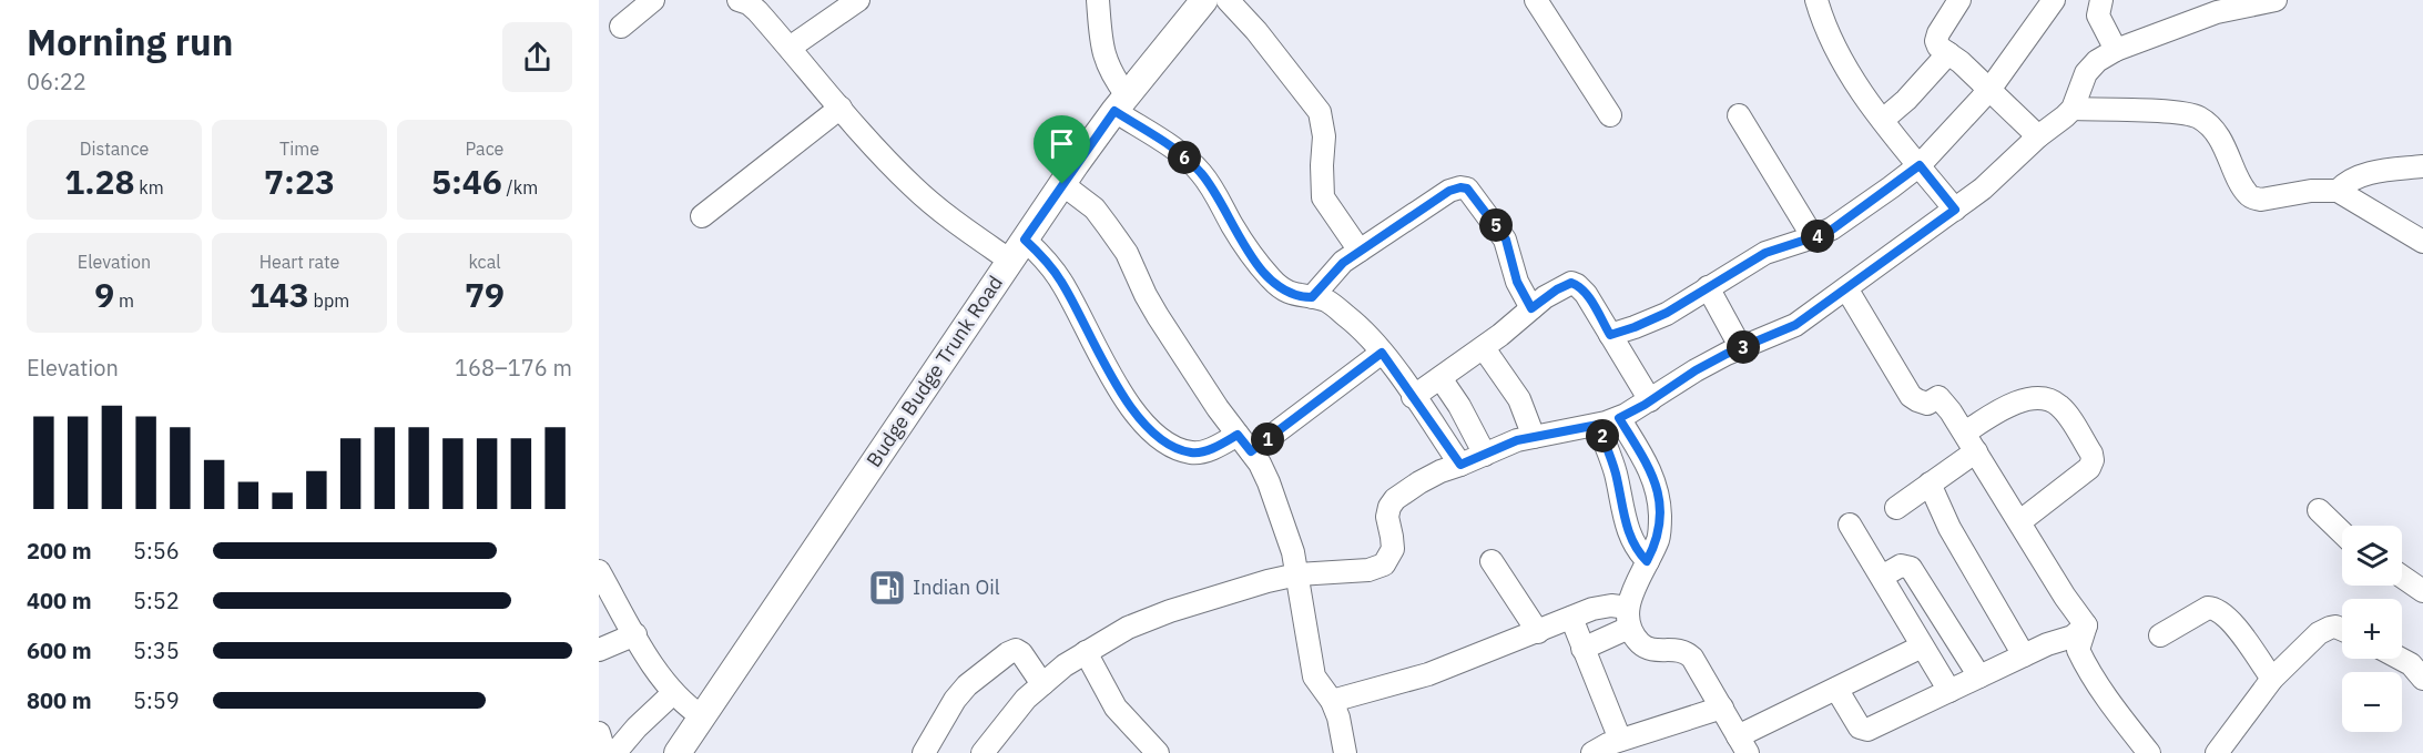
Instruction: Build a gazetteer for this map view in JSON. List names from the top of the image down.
{
  "streets": {
    "main road": ["Budge Budge Trunk Road"]
  },
  "places": {
    "fuel station": ["Indian Oil"]
  },
  "page": {
    "heading": ["Morning run", "06:22"],
    "stats": [
      ["Distance", "1.28 km"],
      ["Time", "7:23"],
      ["Pace", "5:46 /km"],
      ["Elevation", "9 m"],
      ["Heart rate", "143 bpm"],
      ["kcal", "79"]
    ],
    "pins": [
      "6",
      "5",
      "4",
      "3",
      "2",
      "1"
    ],
    "chart": ["Elevation", "168–176 m"],
    "list": [
      {
        "name": "200 m",
        "note": "5:56"
      },
      {
        "name": "400 m",
        "note": "5:52"
      },
      {
        "name": "600 m",
        "note": "5:35"
      },
      {
        "name": "800 m",
        "note": "5:59"
      }
    ],
    "map_buttons": ["+", "−"]
  }
}
